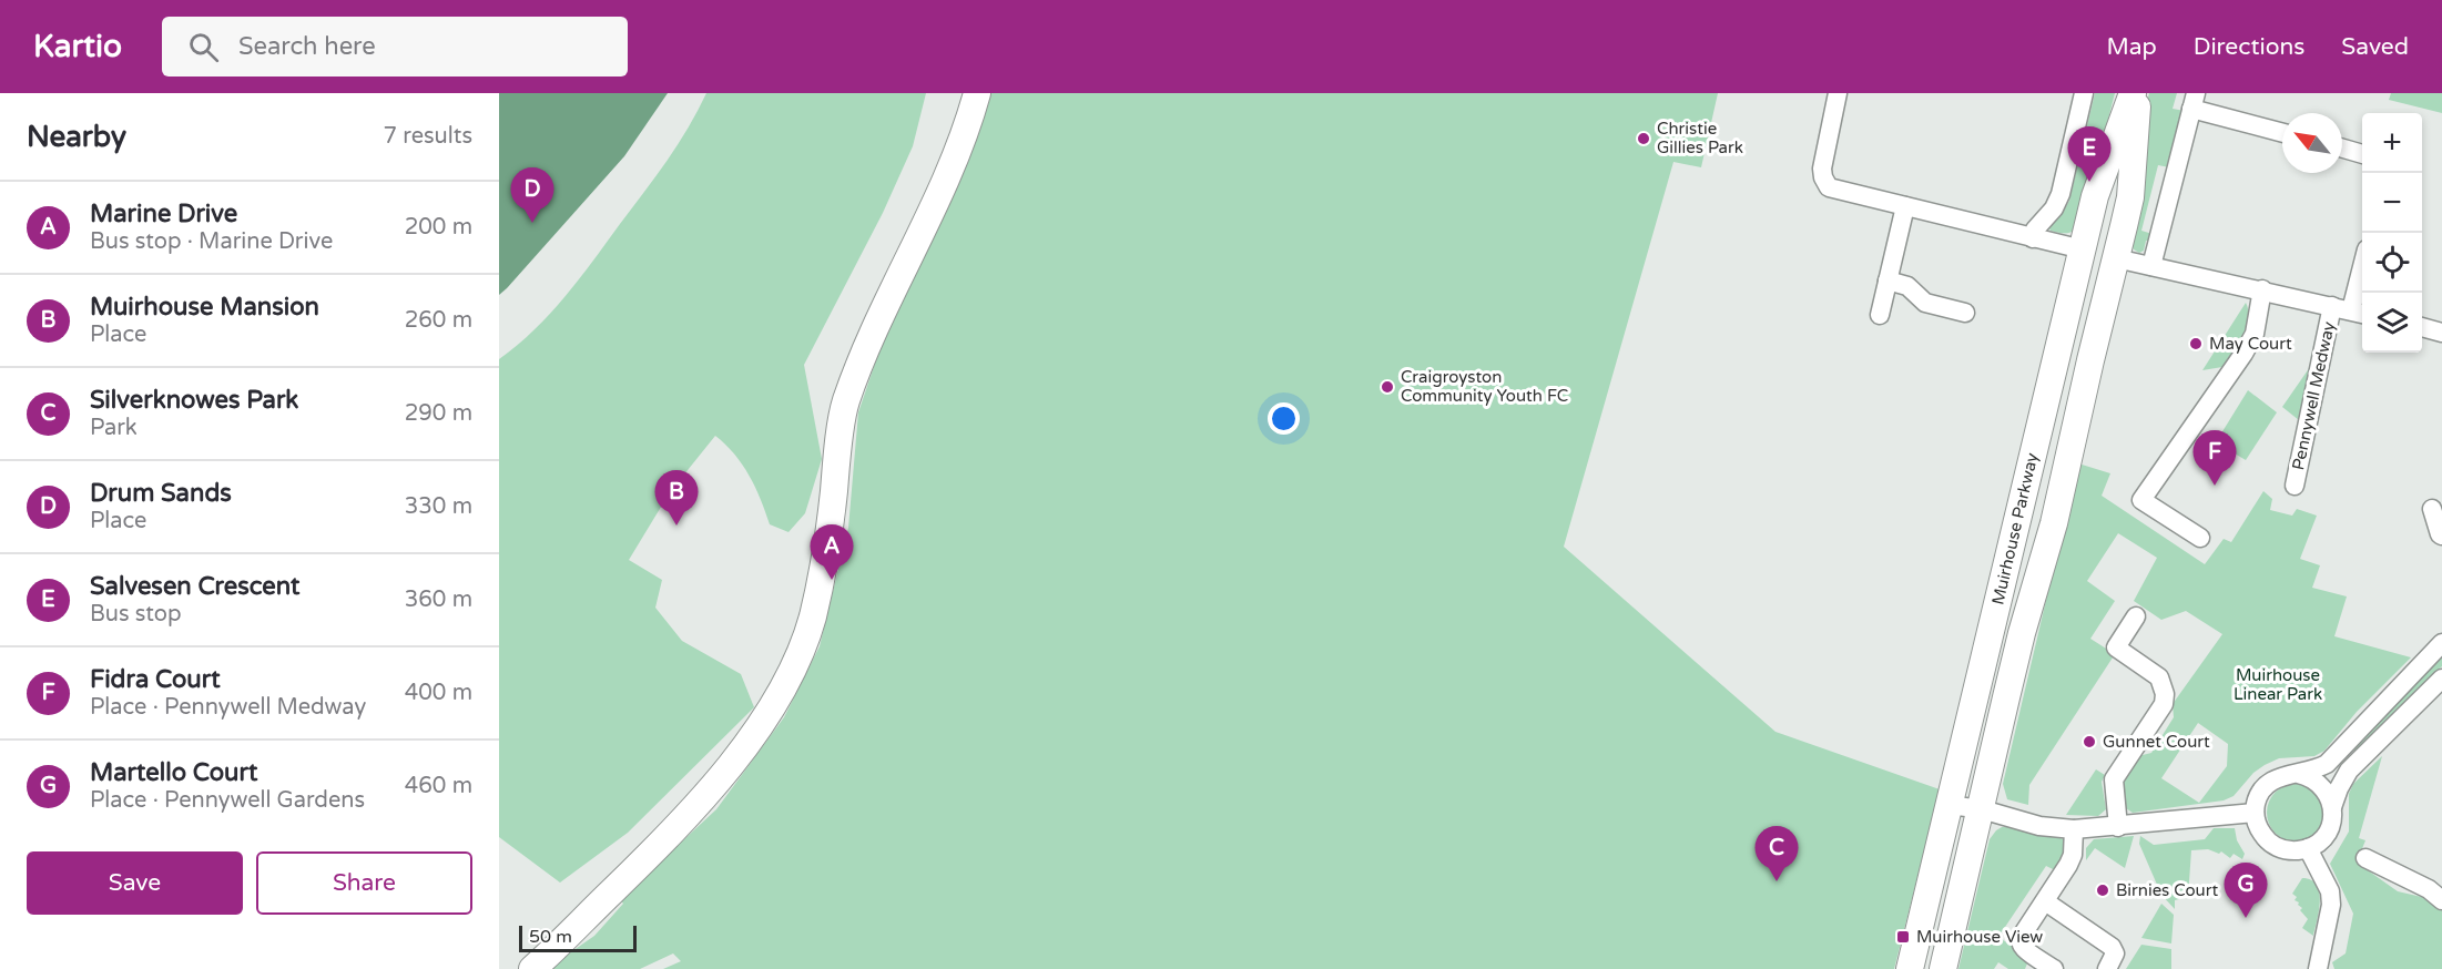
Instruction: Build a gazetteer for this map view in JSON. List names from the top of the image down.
{
  "streets": {
    "street": ["Pennywell Medway", "Muirhouse Parkway"]
  },
  "crossings": [
    ["Pennywell Medway", "Muirhouse Parkway"]
  ],
  "parks": ["Muirhouse Linear Park"],
  "places": {
    "other": [
      "Christie Gillies Park",
      "May Court",
      "Craigroyston Community Youth FC",
      "Gunnet Court",
      "Birnies Court"
    ],
    "transit": ["Muirhouse View"]
  },
  "scale_bar": "50 m",
  "north": "top left",
  "page": {
    "header": "Kartio",
    "search": "Search here",
    "nav": ["Map", "Directions", "Saved"],
    "heading": ["Nearby", "7 results"],
    "map_buttons": ["+", "−"],
    "pins": [
      "E",
      "D",
      "F",
      "B",
      "A",
      "C",
      "G"
    ],
    "list": [
      {
        "mark": "A",
        "name": "Marine Drive",
        "note": "Bus stop · Marine Drive",
        "value": "200 m"
      },
      {
        "mark": "B",
        "name": "Muirhouse Mansion",
        "note": "Place",
        "value": "260 m"
      },
      {
        "mark": "C",
        "name": "Silverknowes Park",
        "note": "Park",
        "value": "290 m"
      },
      {
        "mark": "D",
        "name": "Drum Sands",
        "note": "Place",
        "value": "330 m"
      },
      {
        "mark": "E",
        "name": "Salvesen Crescent",
        "note": "Bus stop",
        "value": "360 m"
      },
      {
        "mark": "F",
        "name": "Fidra Court",
        "note": "Place · Pennywell Medway",
        "value": "400 m"
      },
      {
        "mark": "G",
        "name": "Martello Court",
        "note": "Place · Pennywell Gardens",
        "value": "460 m"
      }
    ],
    "buttons": ["Save", "Share"],
    "scale": "50 m"
  }
}
